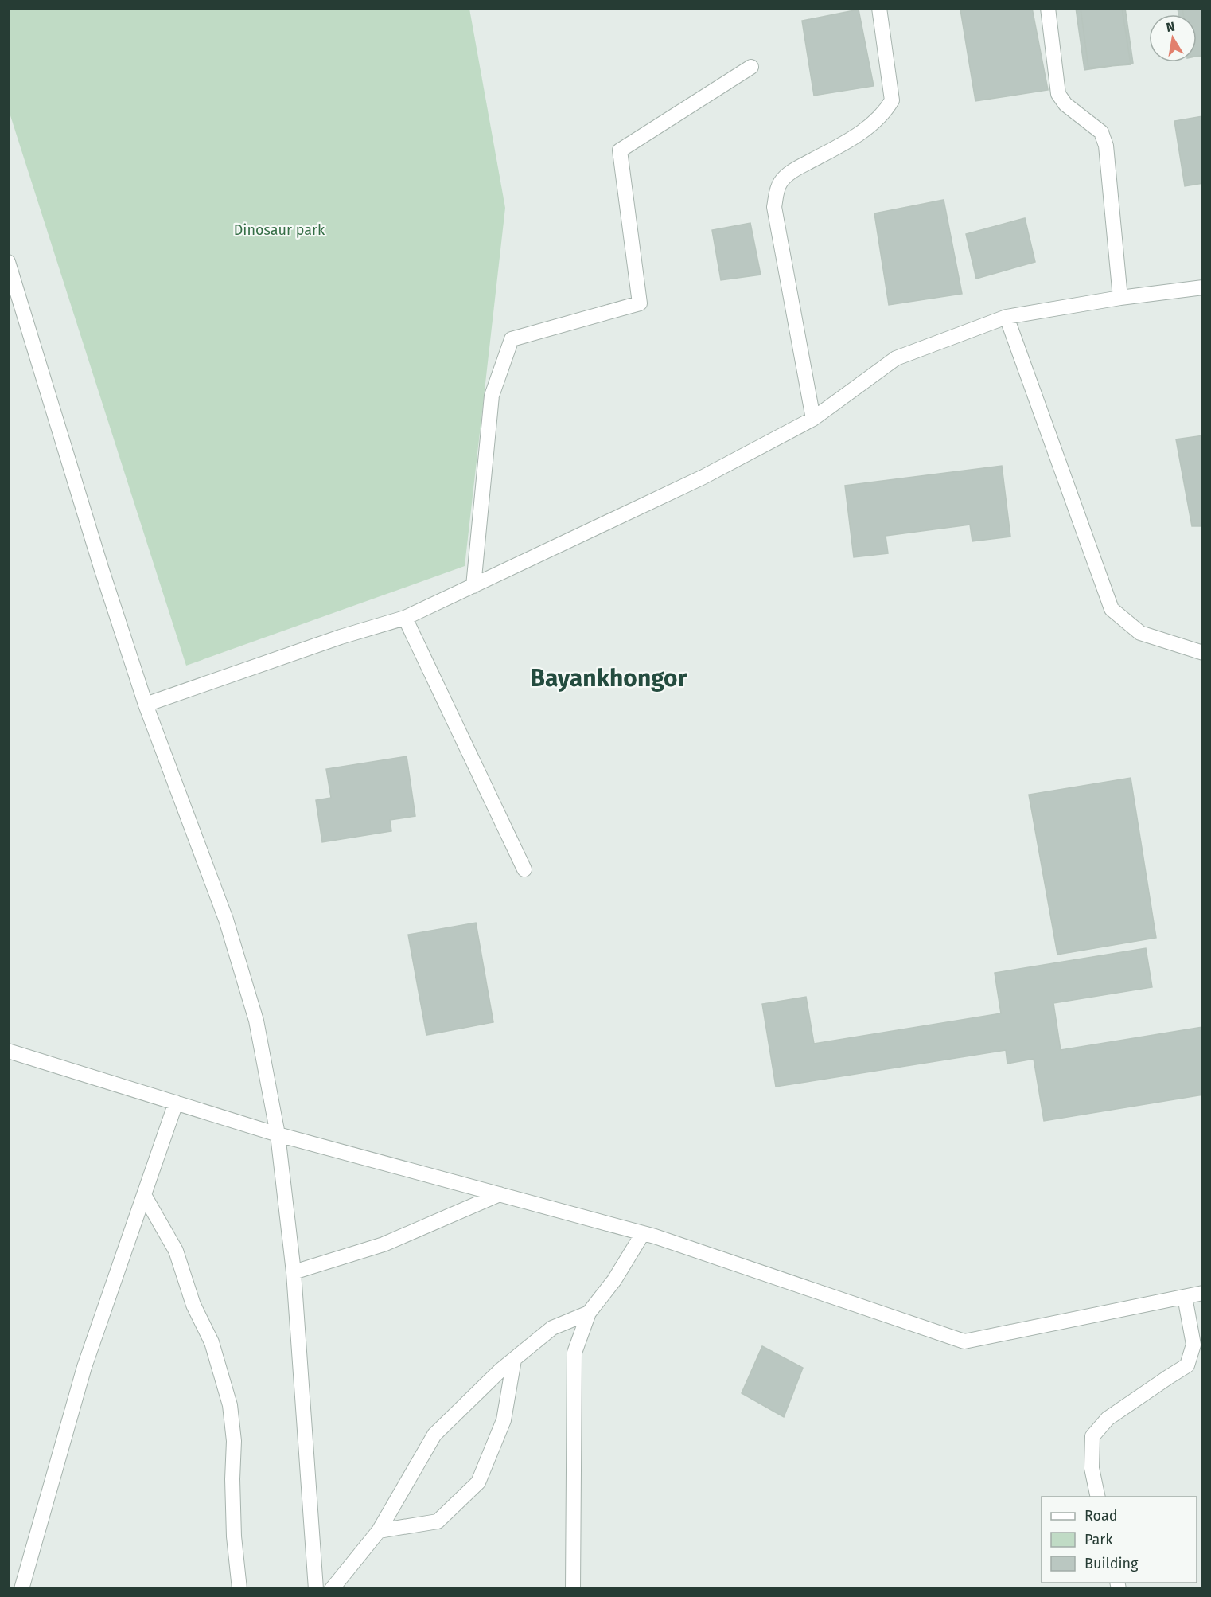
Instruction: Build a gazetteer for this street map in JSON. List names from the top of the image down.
{
  "districts": ["Bayankhongor"],
  "parks": ["Dinosaur park"],
  "legend": ["Road", "Park", "Building"],
  "north": "top"
}
